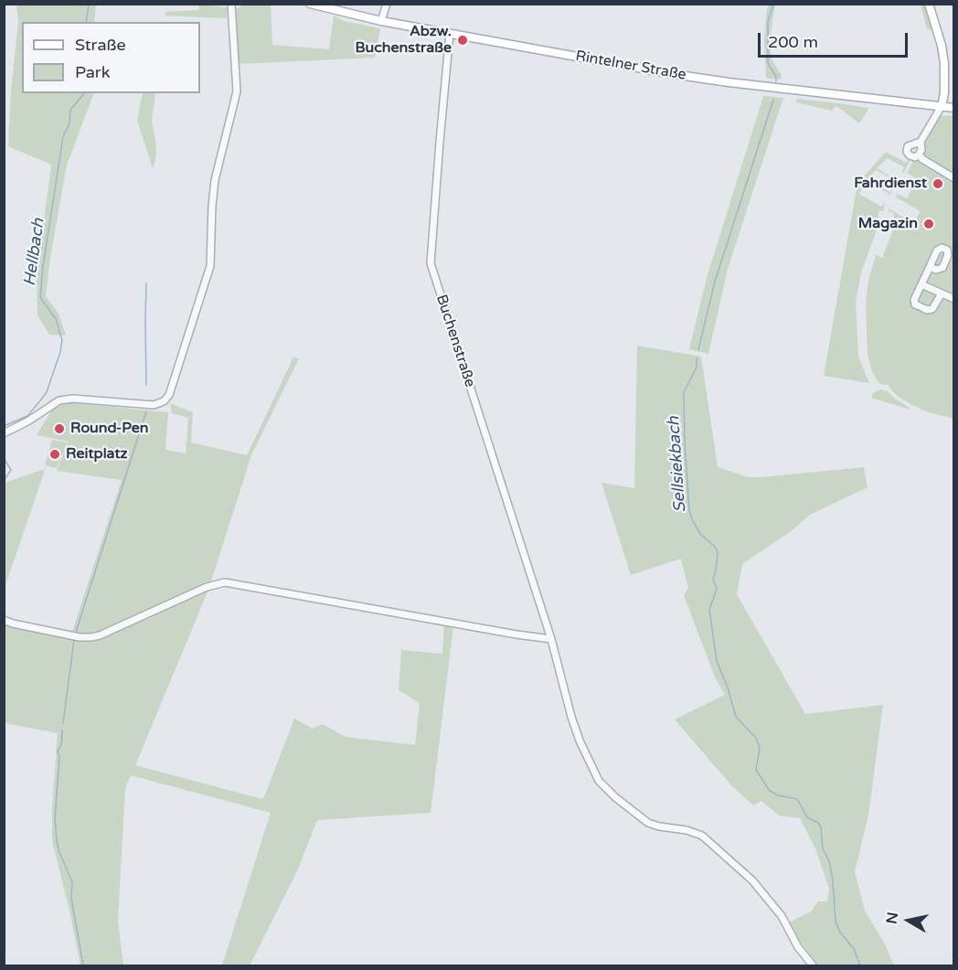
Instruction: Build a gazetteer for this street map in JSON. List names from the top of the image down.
{
  "streets": {
    "main road": ["Rintelner Straße"],
    "street": ["Buchenstraße"]
  },
  "crossings": [
    ["Rintelner Straße", "Buchenstraße"]
  ],
  "water": ["Hellbach", "Sellsiekbach"],
  "places": [
    "Abzw. Buchenstraße",
    "Fahrdienst",
    "Magazin",
    "Round-Pen",
    "Reitplatz"
  ],
  "legend": ["Straße", "Park"],
  "scale_bar": "200 m",
  "north": "left"
}
